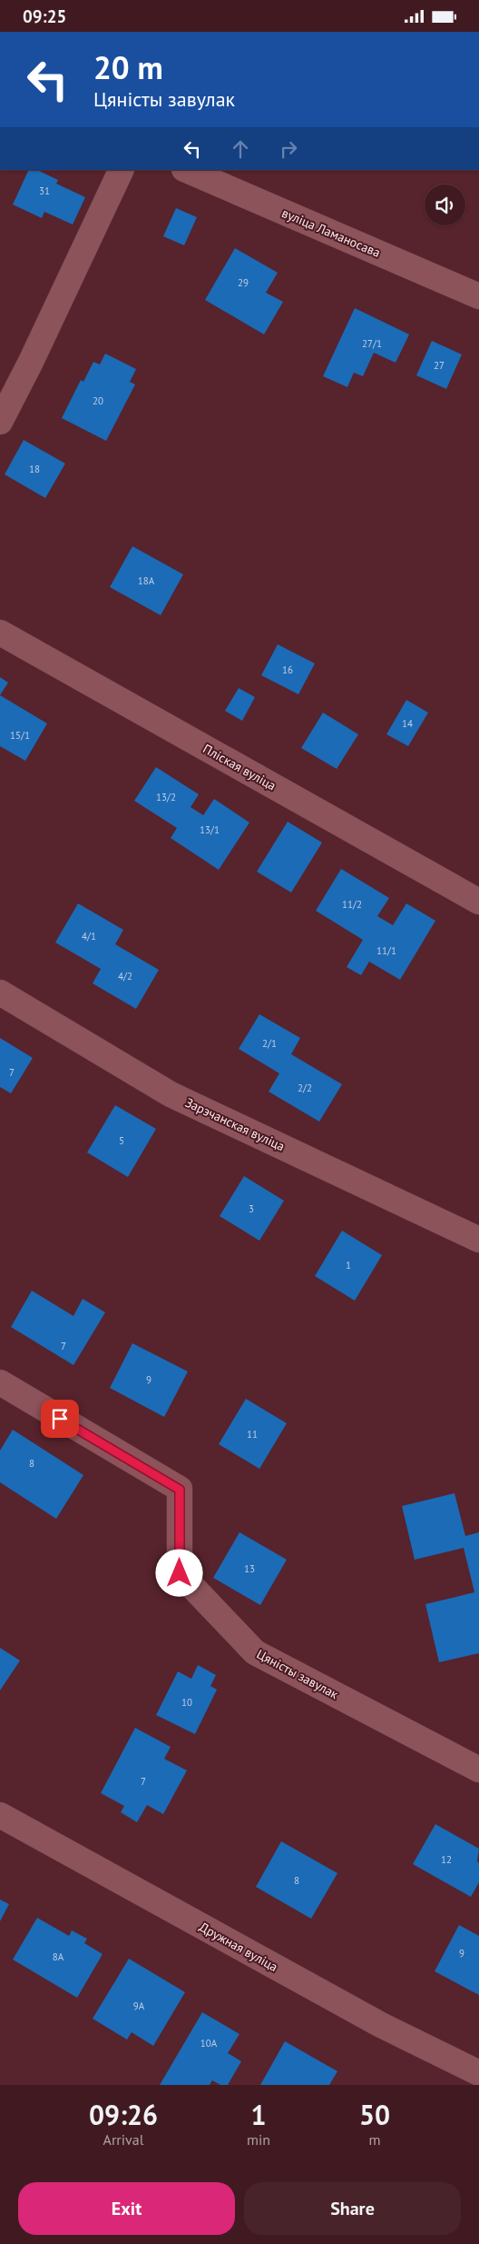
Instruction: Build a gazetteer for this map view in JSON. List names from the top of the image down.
{
  "streets": {
    "street": [
      "вуліца Ламаносава",
      "Пліская вуліца",
      "Зарэчанская вуліца",
      "Цяністы завулак",
      "Дружная вуліца"
    ]
  },
  "house_numbers": [
    "31",
    "29",
    "27/1",
    "27",
    "20",
    "18",
    "18А",
    "16",
    "14",
    "15/1",
    "13/2",
    "13/1",
    "11/2",
    "4/1",
    "11/1",
    "4/2",
    "2/1",
    "7",
    "2/2",
    "5",
    "3",
    "1",
    "7",
    "9",
    "11",
    "8",
    "13",
    "10",
    "7",
    "12",
    "8",
    "9",
    "8А",
    "9А",
    "10А"
  ],
  "page": {
    "status": "09:25",
    "turn": ["20 m", "Цяністы завулак"],
    "eta": [
      "09:26",
      "Arrival",
      "1",
      "min",
      "50",
      "m"
    ],
    "buttons": ["Exit", "Share"]
  }
}
